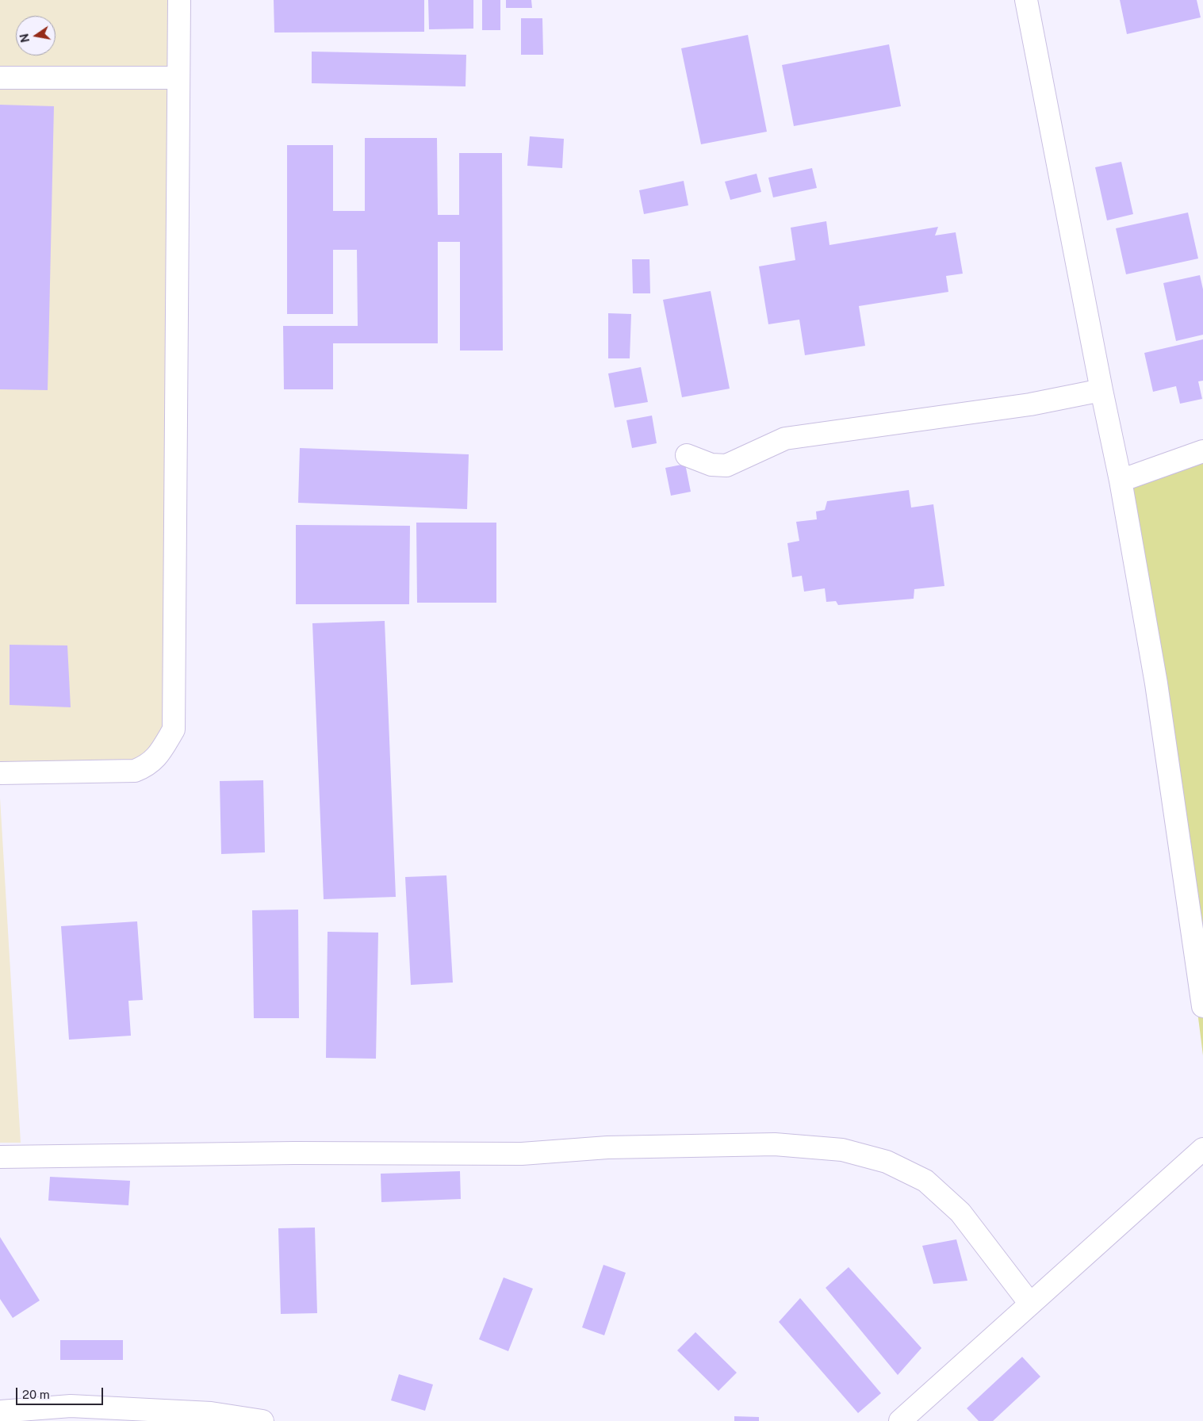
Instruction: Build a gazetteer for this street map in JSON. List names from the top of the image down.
{
  "scale_bar": "20 m",
  "north": "left"
}
